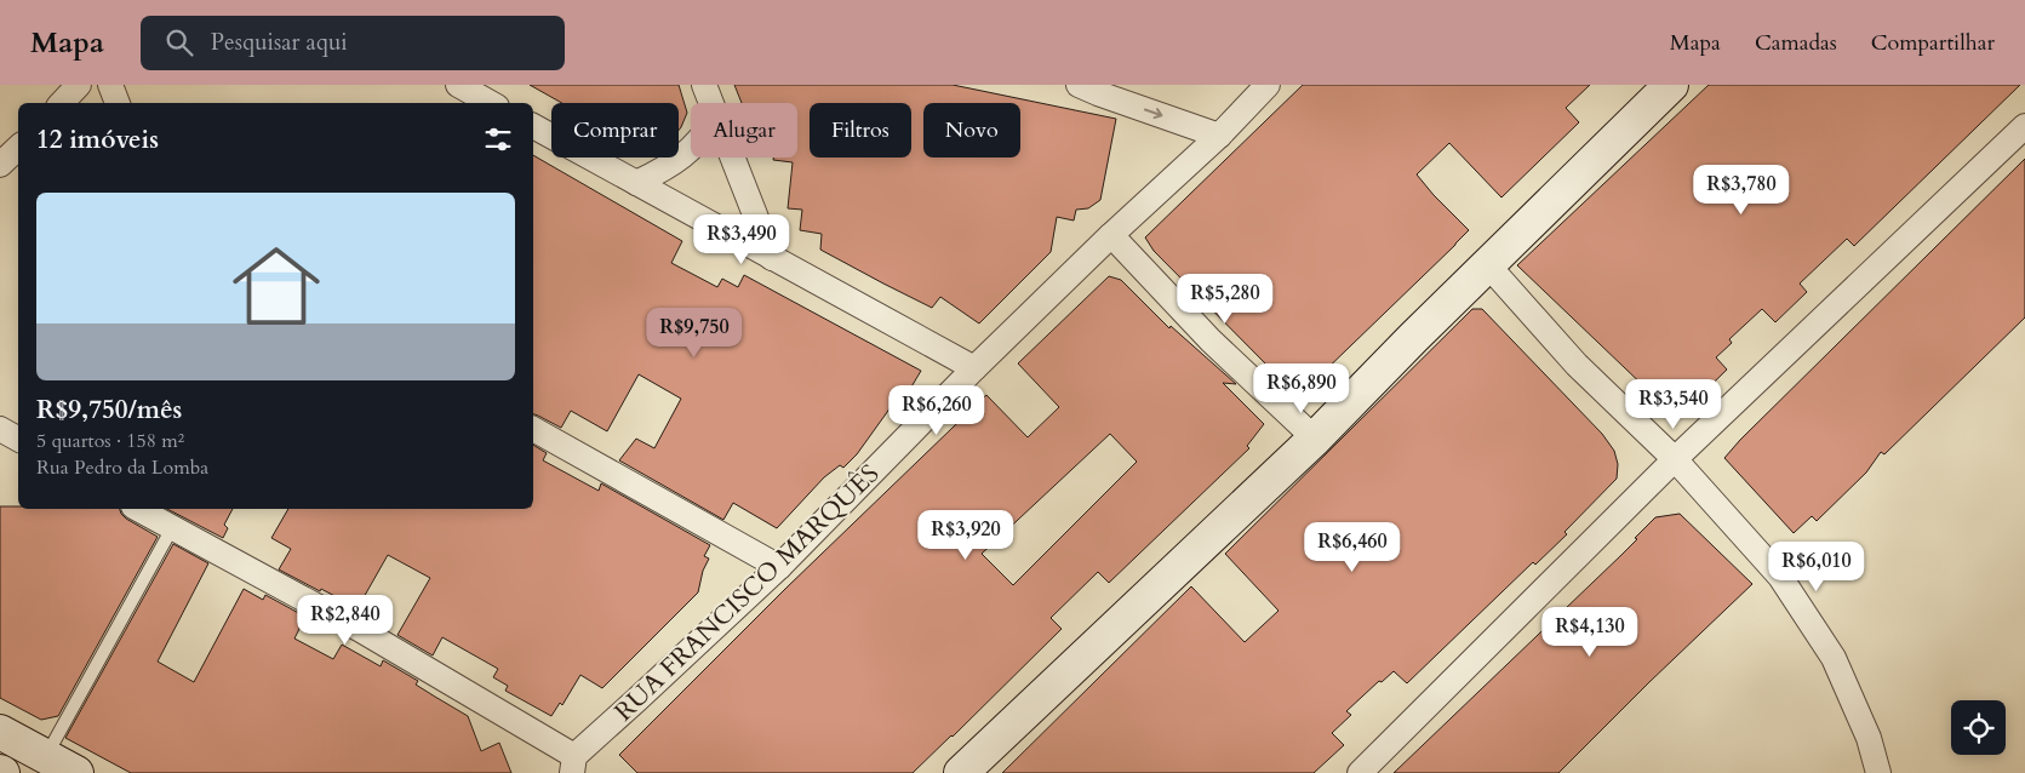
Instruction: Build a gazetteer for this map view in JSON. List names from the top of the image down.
{
  "streets": {
    "street": ["RUA FRANCISCO MARQUÊS"]
  },
  "page": {
    "header": "Mapa",
    "search": "Pesquisar aqui",
    "nav": ["Mapa", "Camadas", "Compartilhar"],
    "chip": [
      "Comprar",
      "Alugar",
      "Filtros",
      "Novo"
    ],
    "heading": "12 imóveis",
    "price": [
      "R$3,780",
      "R$3,490",
      "R$5,280",
      "R$9,750",
      "R$6,890",
      "R$3,540",
      "R$6,260",
      "R$3,920",
      "R$6,460",
      "R$6,010",
      "R$2,840",
      "R$4,130"
    ],
    "list": [
      {
        "name": "R$9,750/mês",
        "note": "5 quartos · 158 m² · Rua Pedro da Lomba"
      }
    ]
  }
}
